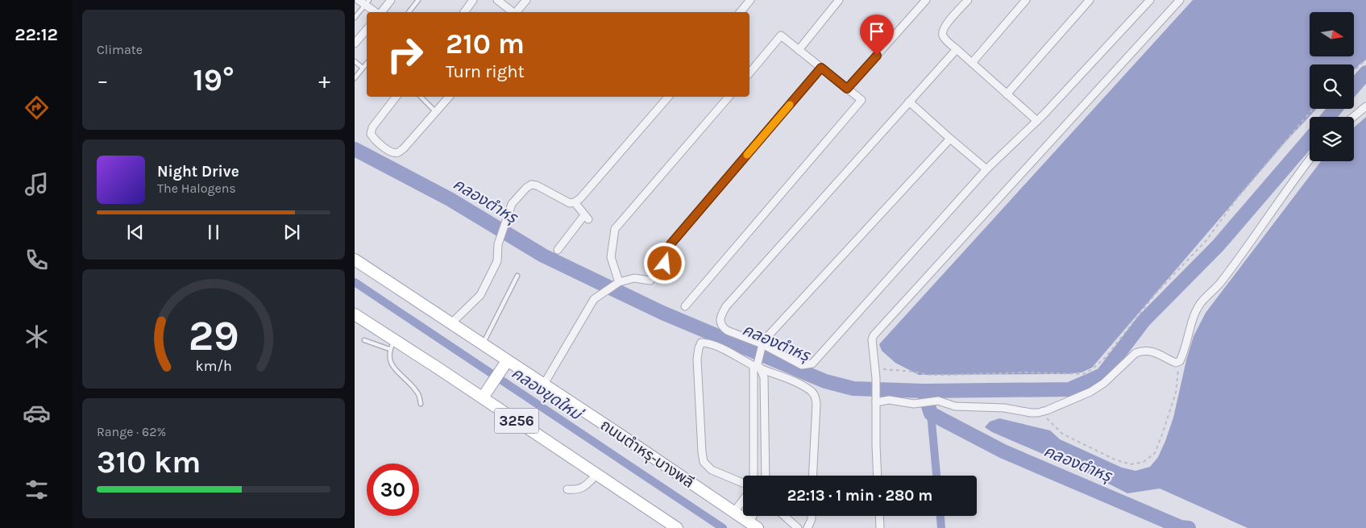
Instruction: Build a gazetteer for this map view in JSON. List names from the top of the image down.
{
  "streets": {
    "main road": ["3256", "ถนนตำหรุ-บางพลี"]
  },
  "water": ["คลองตำหรุ", "คลองขุดใหม่"],
  "north": "right",
  "page": {
    "tabs": "22:12",
    "tile": [
      "Climate",
      ["Range · 62%", "310 km"]
    ],
    "turn": ["210 m", "Turn right"],
    "heat": ["−", "19°", "+"],
    "song": ["Night Drive", "The Halogens"],
    "limit": "30",
    "trip": "22:13 · 1 min · 280 m",
    "gauge": ["29", "km/h"]
  }
}
